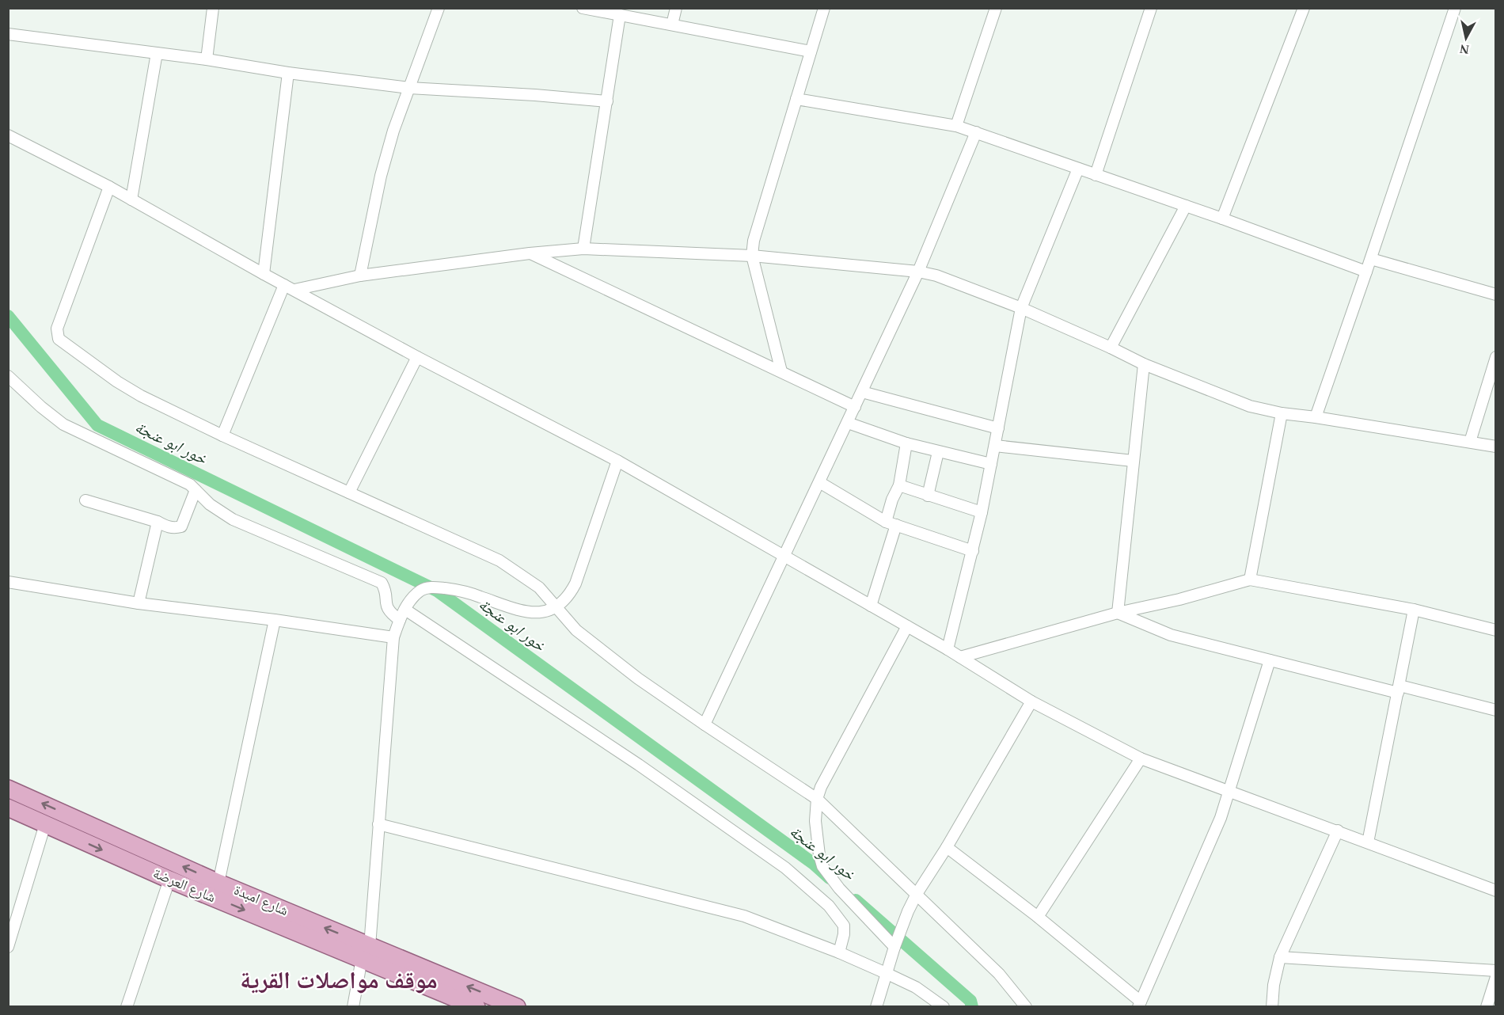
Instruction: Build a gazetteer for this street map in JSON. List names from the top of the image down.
{
  "streets": {
    "main road": ["شارع العرضة", "شارع امبدة"]
  },
  "crossings": [
    ["شارع العرضة", "شارع امبدة"]
  ],
  "one_way": ["شارع العرضة", "شارع امبدة"],
  "districts": ["موقف مواصلات القرية"],
  "water": ["خور ابو عنجة"],
  "north": "bottom"
}
